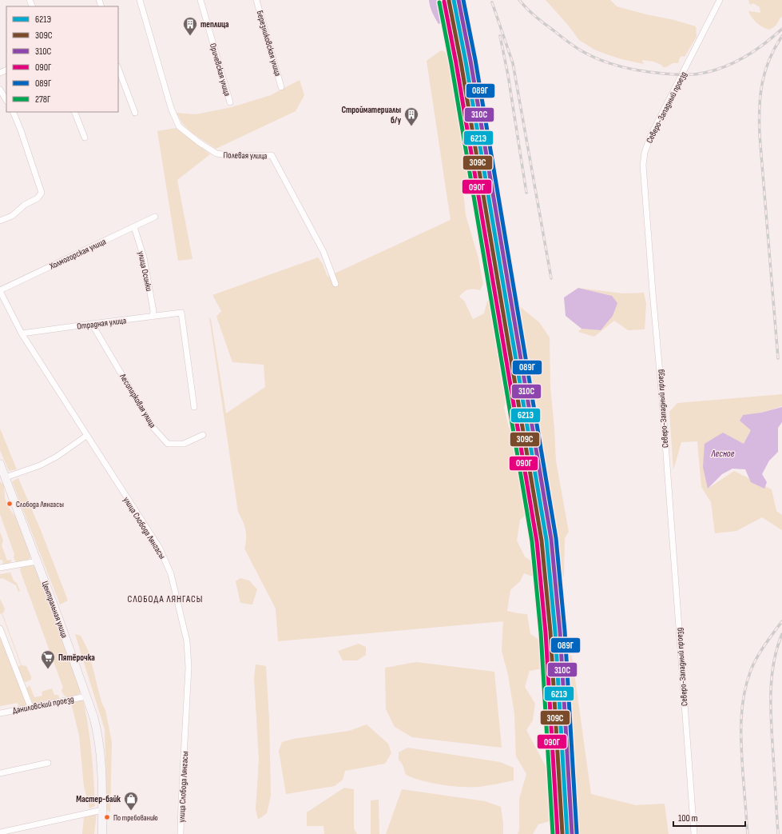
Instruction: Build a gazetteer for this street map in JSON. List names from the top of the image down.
{
  "streets": {
    "street": [
      "Березниковская улица",
      "Оричевская улица",
      "Северо-Западный проезд",
      "Полевая улица",
      "Холмогорская улица",
      "улица Осинки",
      "Отрадная улица",
      "Лесопарковая улица",
      "улица Слобода Лянгасы",
      "Центральная улица",
      "Даниловский проезд"
    ]
  },
  "crossings": [
    ["Холмогорская улица", "улица Осинки"],
    ["Холмогорская улица", "улица Слобода Лянгасы"],
    ["улица Осинки", "Отрадная улица"],
    ["Отрадная улица", "Лесопарковая улица"],
    ["Отрадная улица", "улица Слобода Лянгасы"],
    ["Центральная улица", "Даниловский проезд"]
  ],
  "districts": ["СЛОБОДА ЛЯНГАСЫ"],
  "water": ["Лесное"],
  "places": {
    "building": ["теплица", "Стройматериалы б/у"],
    "other": ["Слобода Лянгасы", "По требованию"],
    "supermarket": ["Пятёрочка"],
    "shop": ["Мастер-байк"]
  },
  "lines": [
    "transit line 621Э",
    "transit line 310С",
    "transit line 089Г",
    "transit line 309С",
    "transit line 090Г",
    "transit line 278Г"
  ],
  "legend": [
    "621Э",
    "309С",
    "310С",
    "090Г",
    "089Г",
    "278Г"
  ],
  "scale_bar": "100 m"
}
